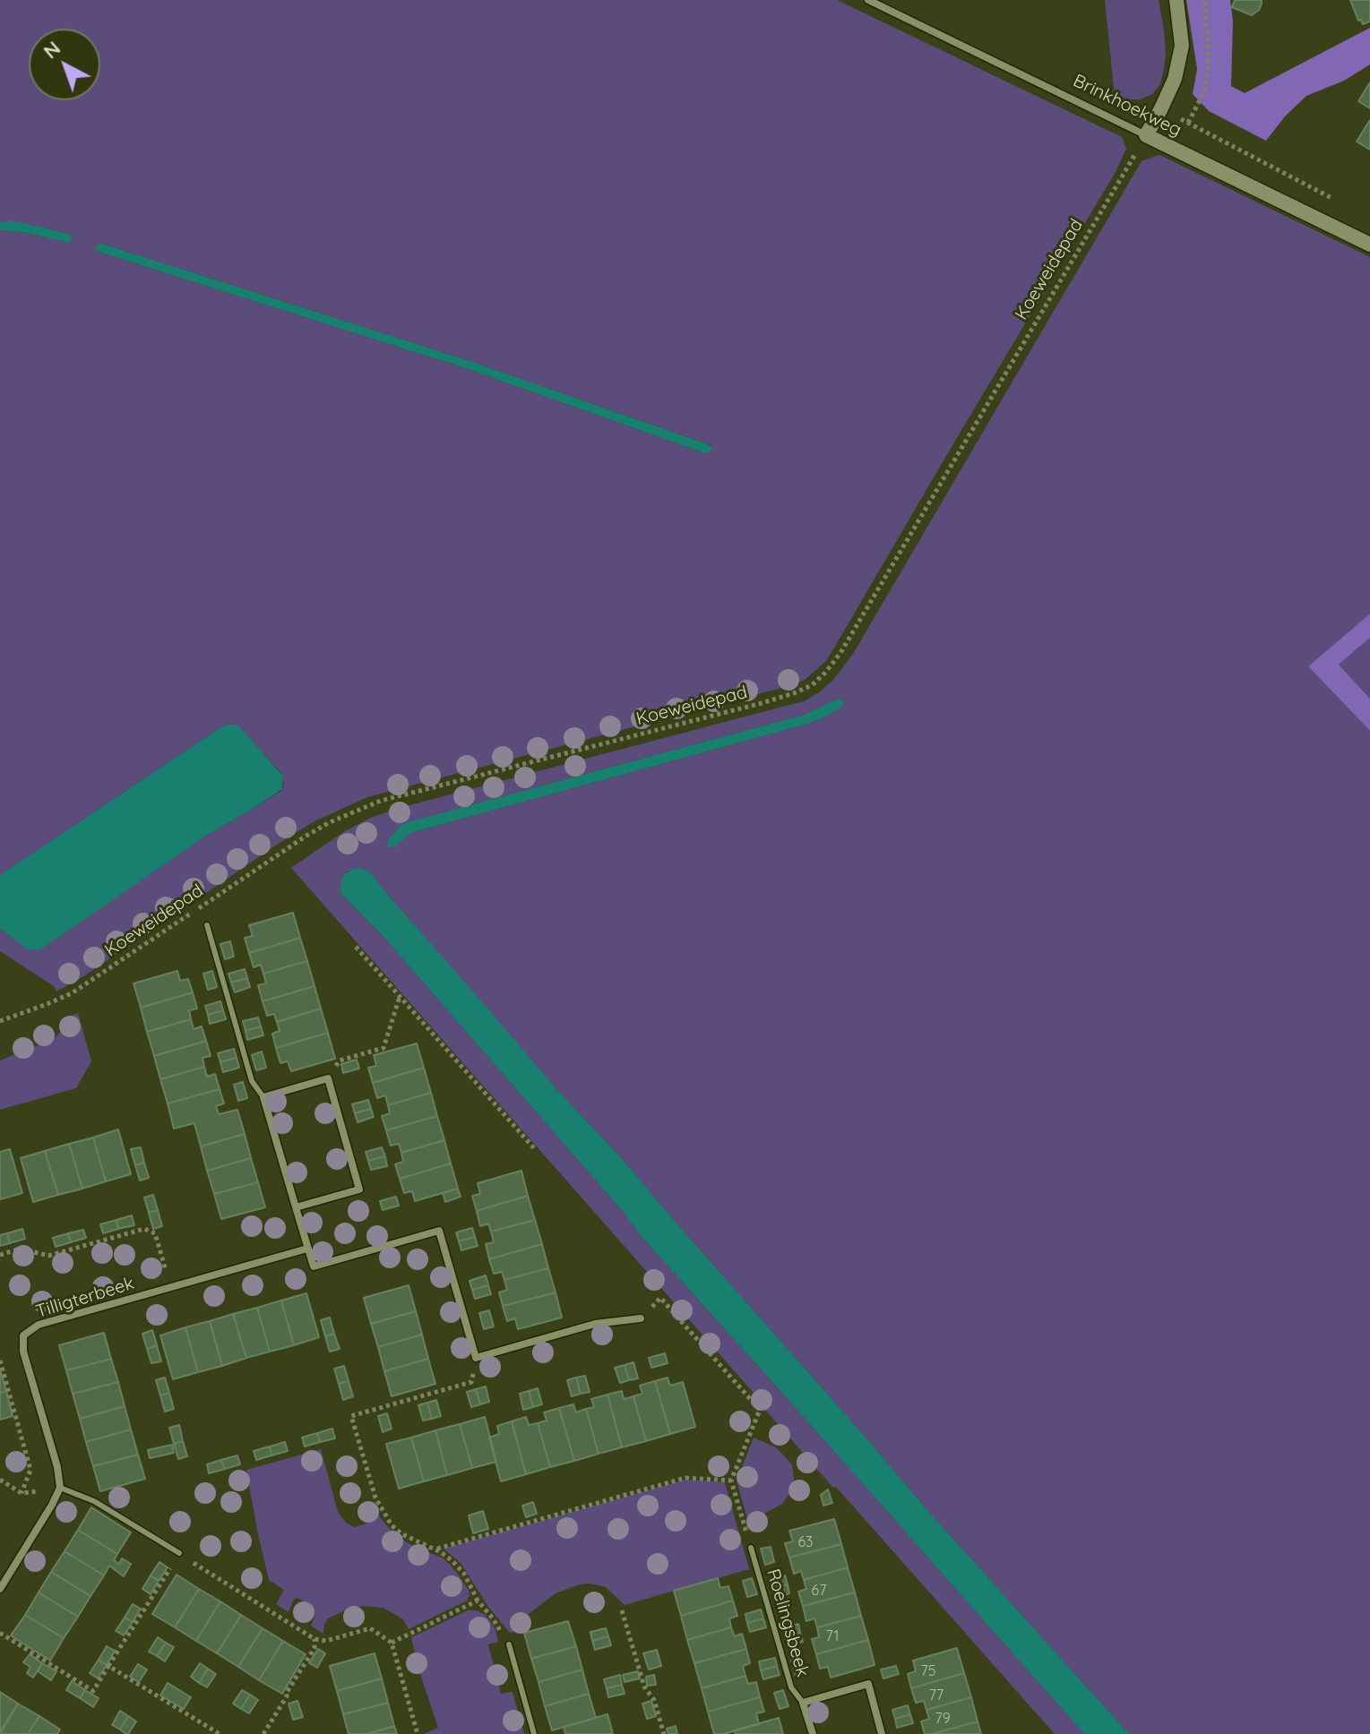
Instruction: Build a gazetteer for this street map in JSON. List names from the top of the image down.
{
  "streets": {
    "street": ["Brinkhoekweg", "Tilligterbeek", "Roelingsbeek"],
    "path": ["Koeweidepad"]
  },
  "crossings": [
    ["Brinkhoekweg", "Koeweidepad"]
  ],
  "house_numbers": [
    "63",
    "67",
    "71",
    "75",
    "77",
    "79"
  ],
  "north": "top left"
}
